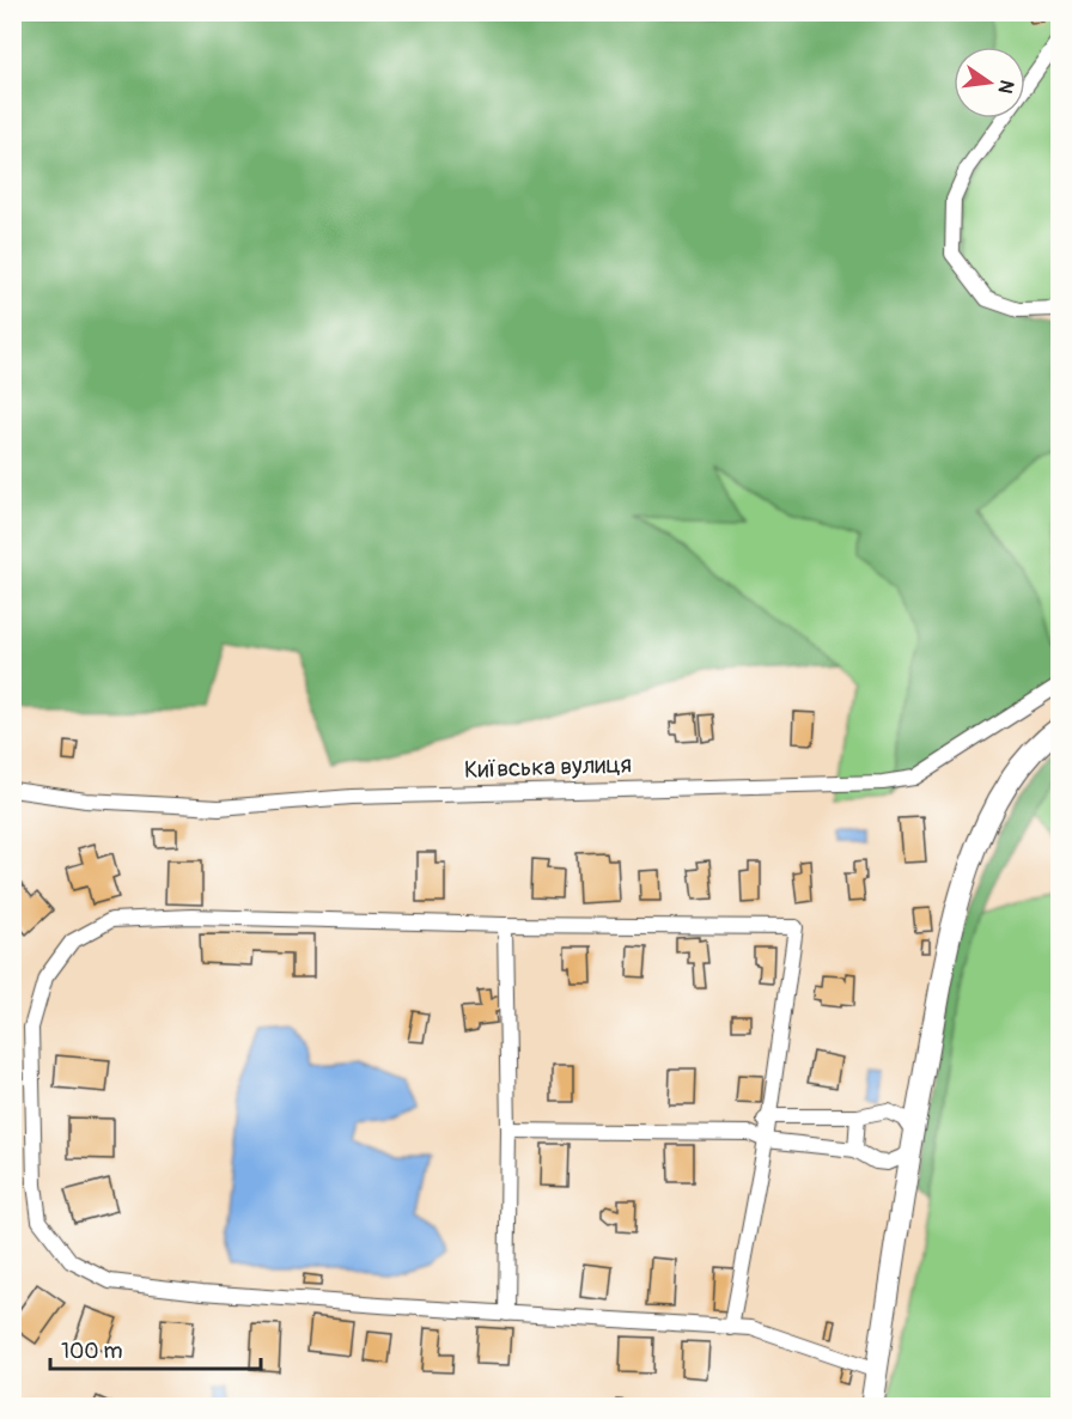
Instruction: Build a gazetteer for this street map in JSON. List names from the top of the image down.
{
  "streets": {
    "street": ["Київська вулиця"]
  },
  "scale_bar": "100 m",
  "north": "right"
}
